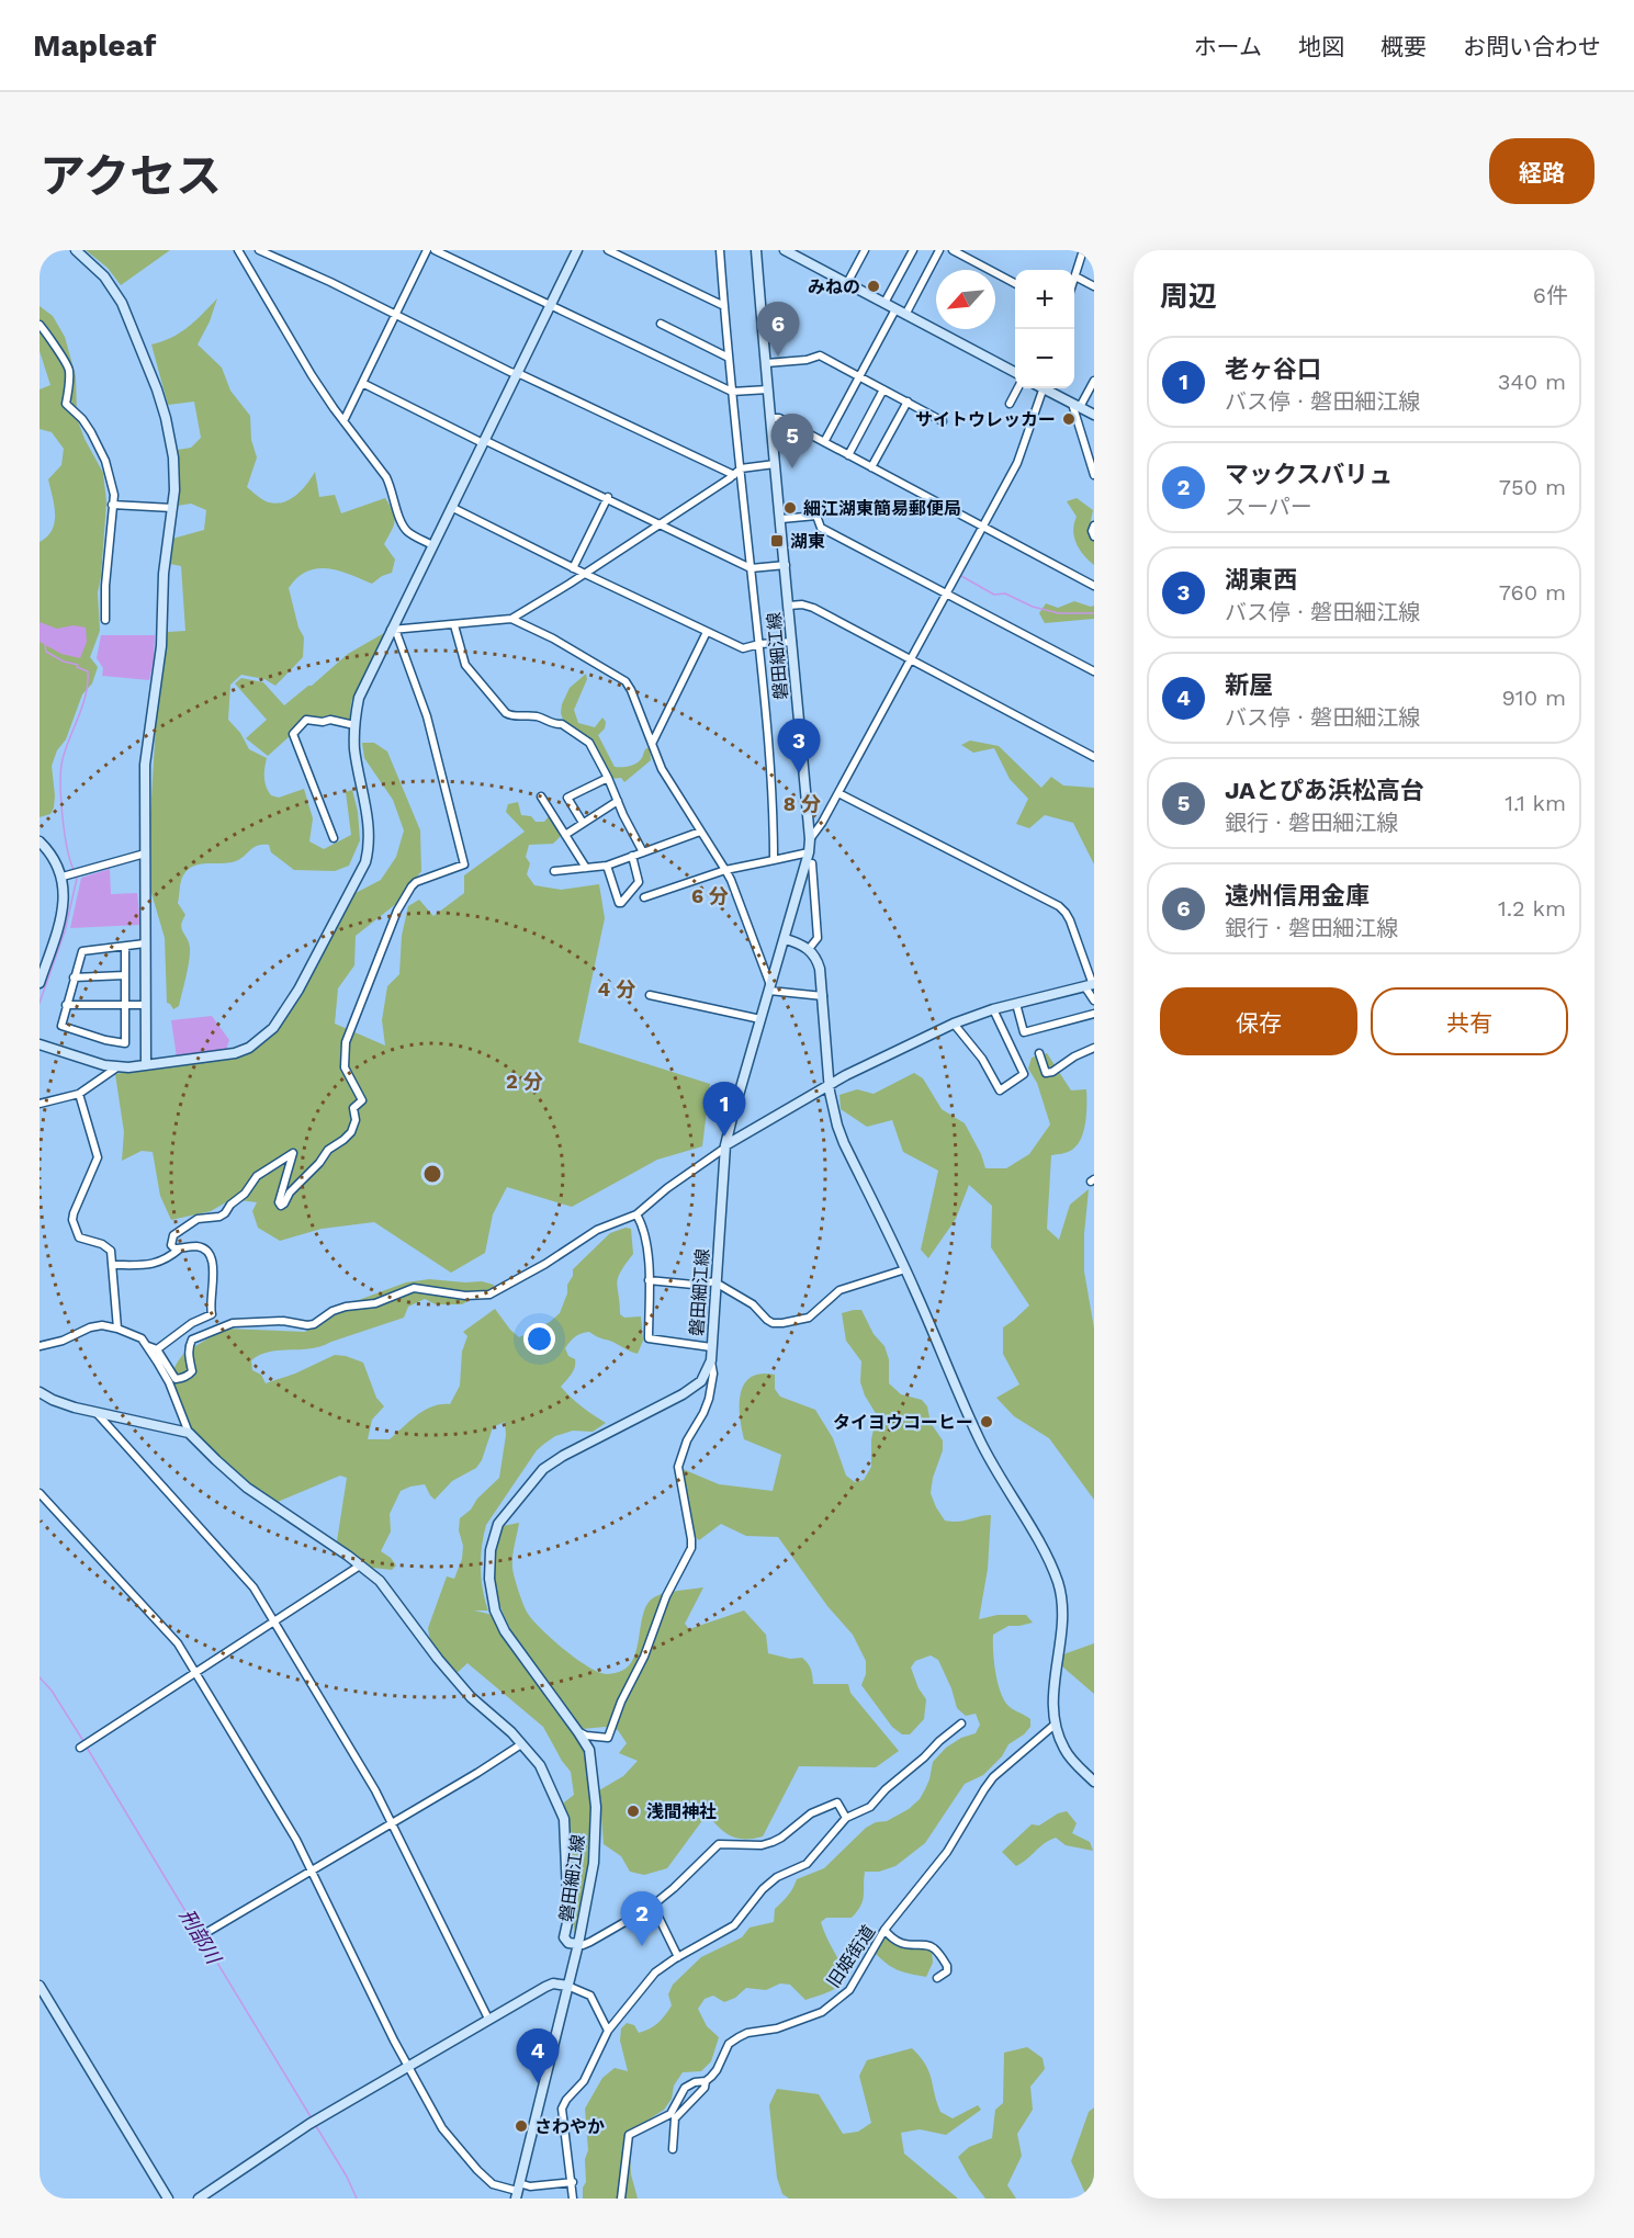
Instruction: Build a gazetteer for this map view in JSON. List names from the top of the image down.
{
  "streets": {
    "street": ["磐田細江線", "旧姫街道"]
  },
  "water": ["刑部川"],
  "places": {
    "other": [
      "みねの",
      "サイトウレッカー",
      "細江湖東簡易郵便局",
      "タイヨウコーヒー",
      "浅間神社",
      "さわやか"
    ],
    "transit": ["湖東"]
  },
  "north": "bottom left",
  "page": {
    "header": "Mapleaf",
    "nav": [
      "ホーム",
      "地図",
      "概要",
      "お問い合わせ"
    ],
    "title": "アクセス",
    "buttons": [
      "経路",
      ["保存", "共有"]
    ],
    "heading": ["周辺", "6件"],
    "map_buttons": ["+", "−"],
    "pins": [
      "6",
      "5",
      "3",
      "1",
      "2",
      "4"
    ],
    "list": [
      {
        "mark": "1",
        "name": "老ヶ谷口",
        "note": "バス停 · 磐田細江線",
        "value": "340 m"
      },
      {
        "mark": "2",
        "name": "マックスバリュ",
        "note": "スーパー",
        "value": "750 m"
      },
      {
        "mark": "3",
        "name": "湖東西",
        "note": "バス停 · 磐田細江線",
        "value": "760 m"
      },
      {
        "mark": "4",
        "name": "新屋",
        "note": "バス停 · 磐田細江線",
        "value": "910 m"
      },
      {
        "mark": "5",
        "name": "JAとぴあ浜松高台",
        "note": "銀行 · 磐田細江線",
        "value": "1.1 km"
      },
      {
        "mark": "6",
        "name": "遠州信用金庫",
        "note": "銀行 · 磐田細江線",
        "value": "1.2 km"
      }
    ]
  },
  "rings": [
    "8 分",
    "6 分",
    "4 分",
    "2 分"
  ]
}
